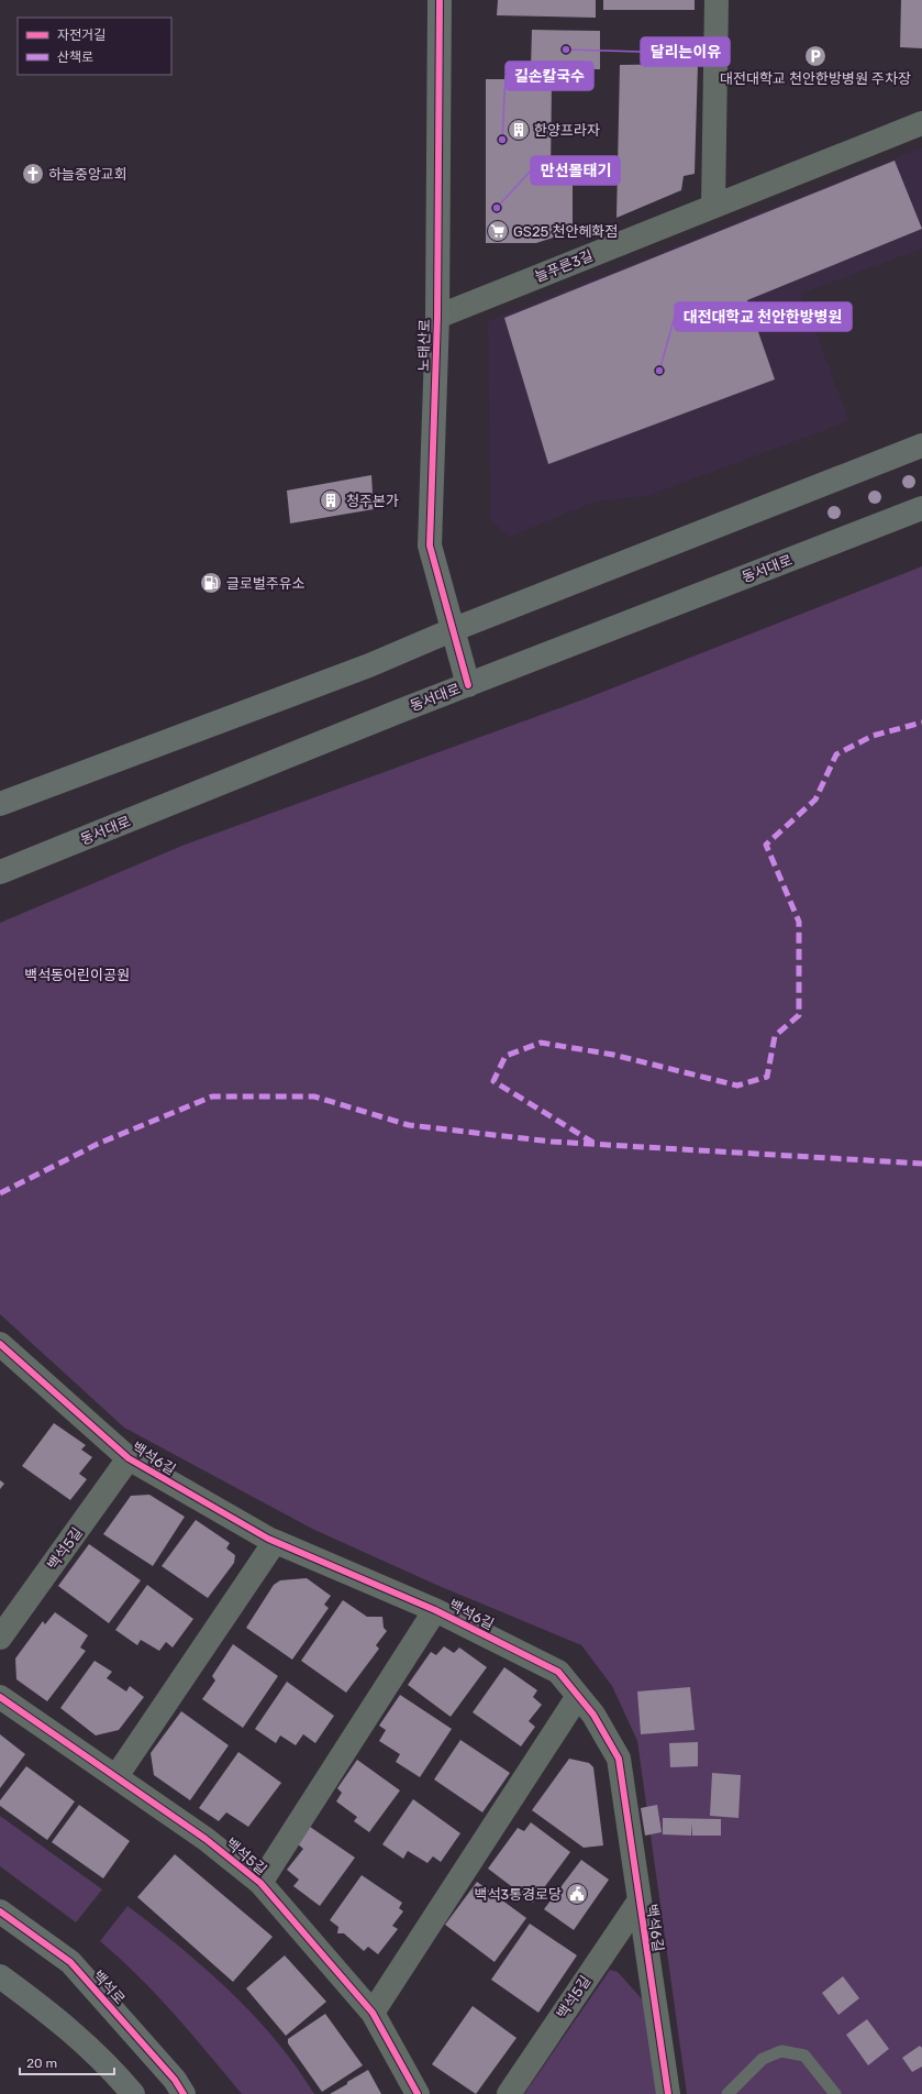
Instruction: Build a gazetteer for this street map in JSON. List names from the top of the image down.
{
  "streets": {
    "main road": ["노태산로", "동서대로", "백석로"],
    "street": ["늘푸른3길", "백석6길", "백석5길"]
  },
  "crossings": [
    ["늘푸른3길", "노태산로"],
    ["노태산로", "동서대로"],
    ["백석6길", "백석5길"]
  ],
  "parks": ["백석동어린이공원"],
  "places": {
    "other": [
      "달리는이유",
      "길손칼국수",
      "만선볼태기",
      "대전대학교 천안한방병원"
    ],
    "parking": ["대전대학교 천안한방병원 주차장"],
    "building": ["한양프라자", "청주본가"],
    "church": ["하늘중앙교회"],
    "supermarket": ["GS25 천안헤화점"],
    "fuel station": ["글로벌주유소"],
    "public building": ["백석3통경로당"]
  },
  "legend": ["자전거길", "산책로"],
  "scale_bar": "20 m"
}
